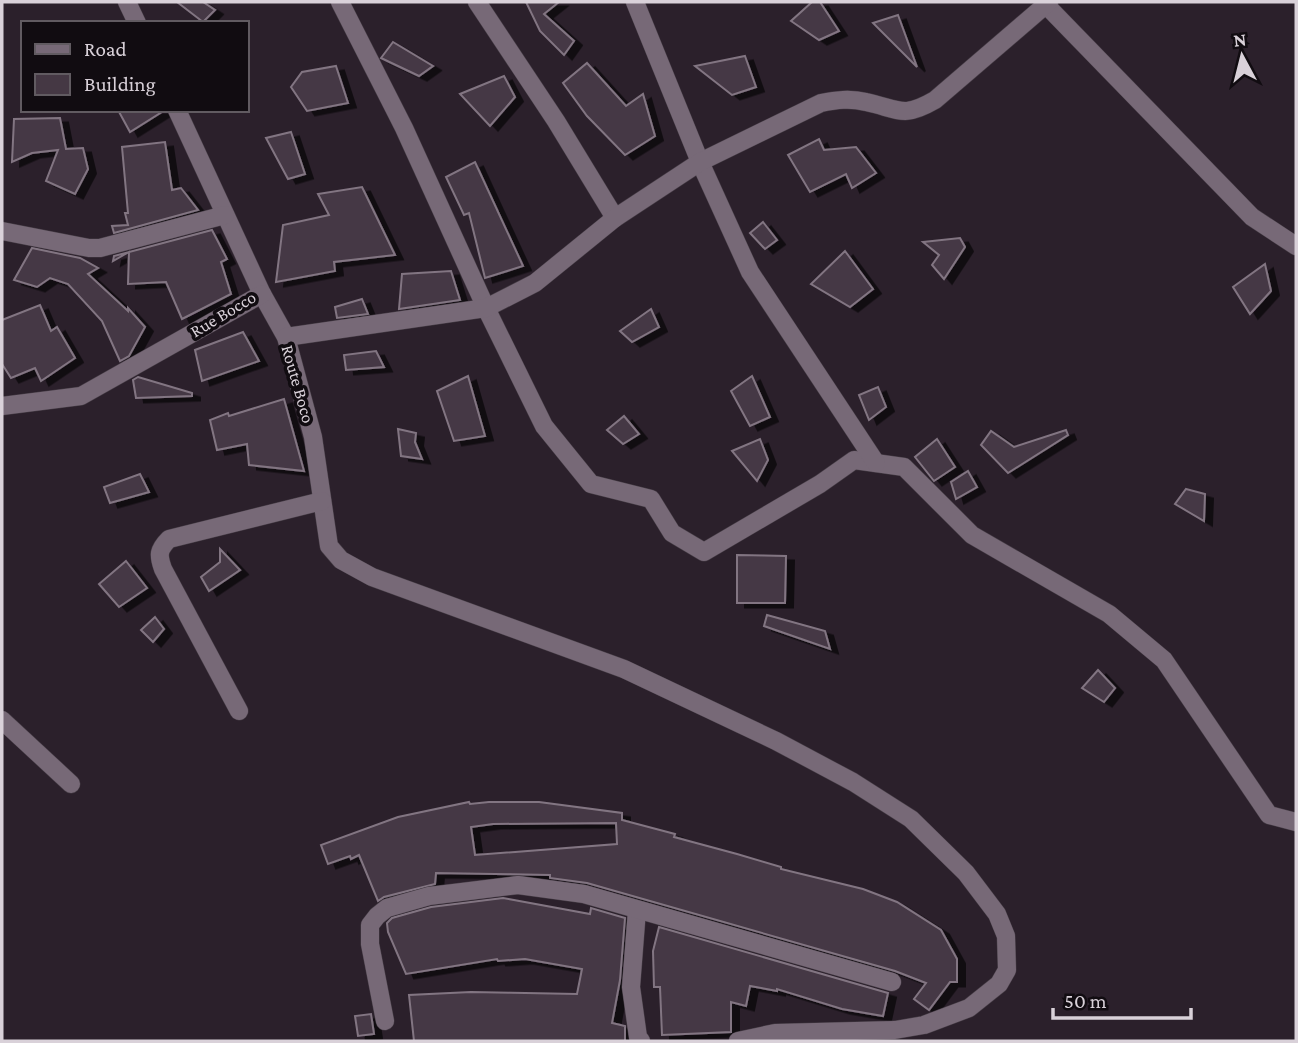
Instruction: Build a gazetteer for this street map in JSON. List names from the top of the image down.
{
  "streets": {
    "street": ["Rue Bocco", "Route Boco"]
  },
  "crossings": [
    ["Rue Bocco", "Route Boco"]
  ],
  "legend": ["Road", "Building"],
  "scale_bar": "50 m",
  "north": "top"
}
